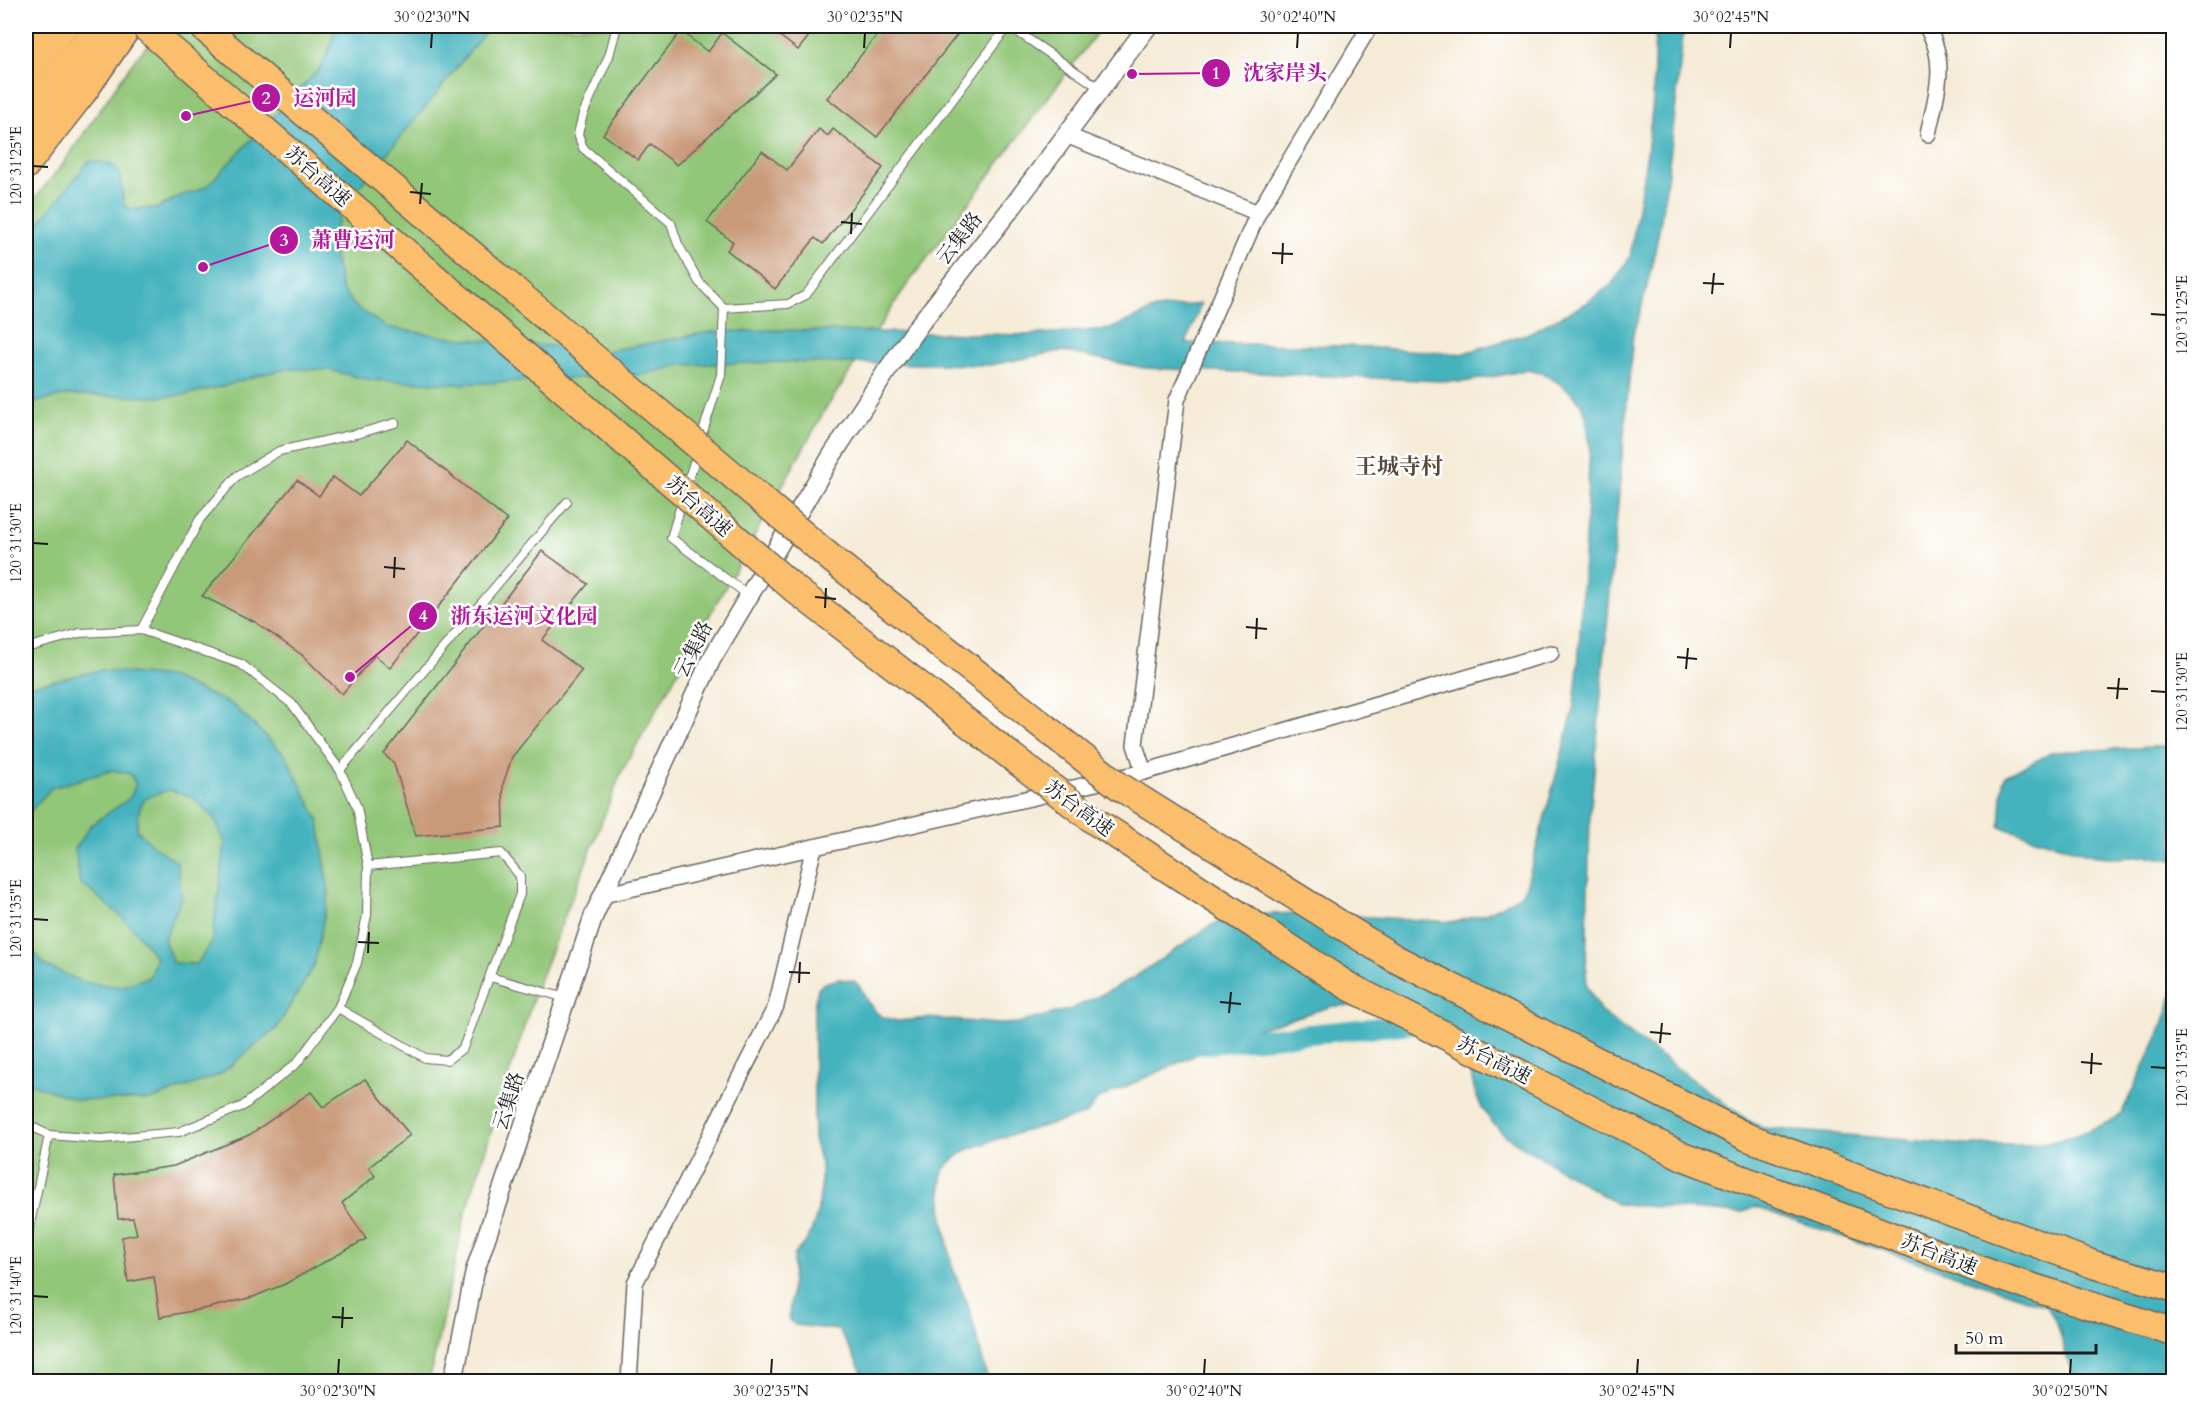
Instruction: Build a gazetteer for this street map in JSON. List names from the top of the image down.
{
  "streets": {
    "highway": ["苏台高速"],
    "street": ["云集路"]
  },
  "districts": ["王城寺村"],
  "places": [
    "沈家岸头",
    "运河园",
    "萧曹运河",
    "浙东运河文化园"
  ],
  "scale_bar": "50 m",
  "coordinates": [
    "30°02'30\"N",
    "30°02'35\"N",
    "30°02'40\"N",
    "30°02'45\"N",
    "120°31'25\"E",
    "120°31'30\"E",
    "120°31'35\"E",
    "120°31'40\"E",
    "30°02'50\"N"
  ]
}
